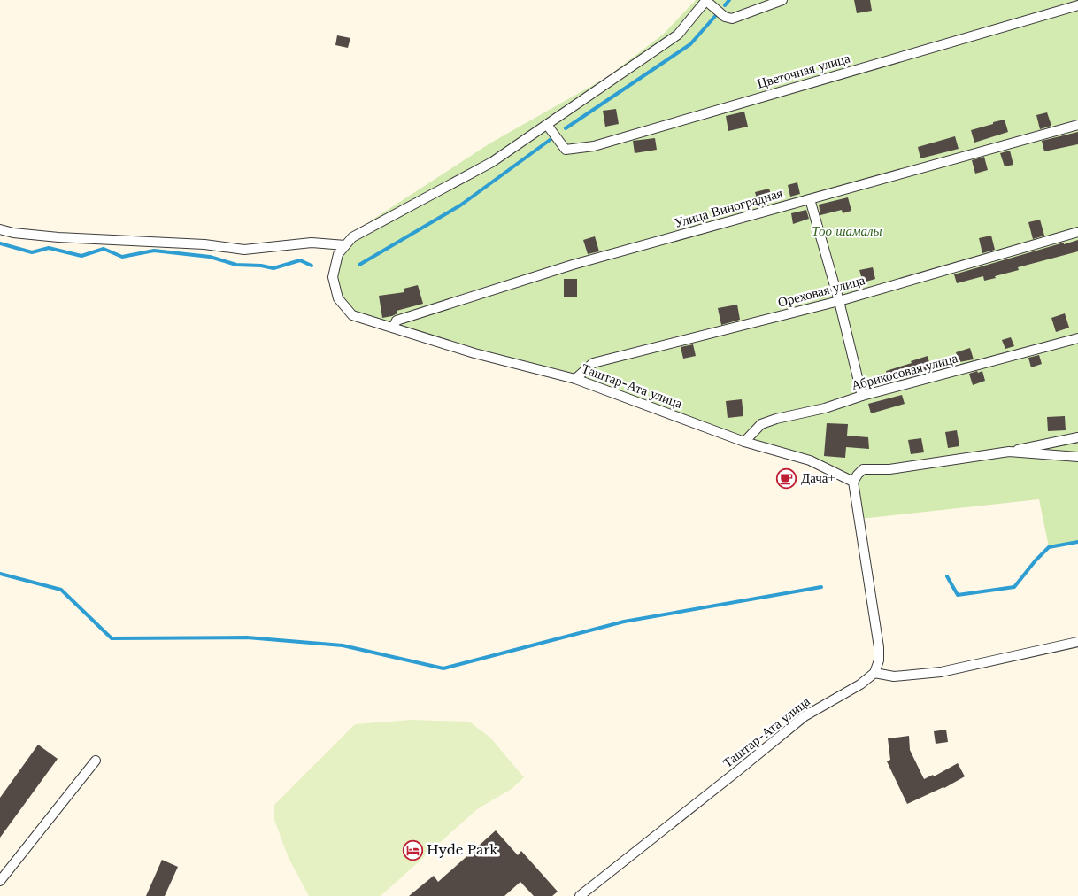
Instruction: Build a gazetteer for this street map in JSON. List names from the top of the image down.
{
  "streets": {
    "street": [
      "Цветочная улица",
      "Улица Виноградная",
      "Ореховая улица",
      "Абрикосовая улица",
      "Таштар-Ата улица"
    ]
  },
  "crossings": [
    ["Цветочная улица", "Таштар-Ата улица"],
    ["Улица Виноградная", "Таштар-Ата улица"],
    ["Ореховая улица", "Таштар-Ата улица"],
    ["Абрикосовая улица", "Таштар-Ата улица"]
  ],
  "parks": ["Тоо шамалы"],
  "places": {
    "cafe": ["Дача+"],
    "hotel": ["Hyde Park"]
  }
}
